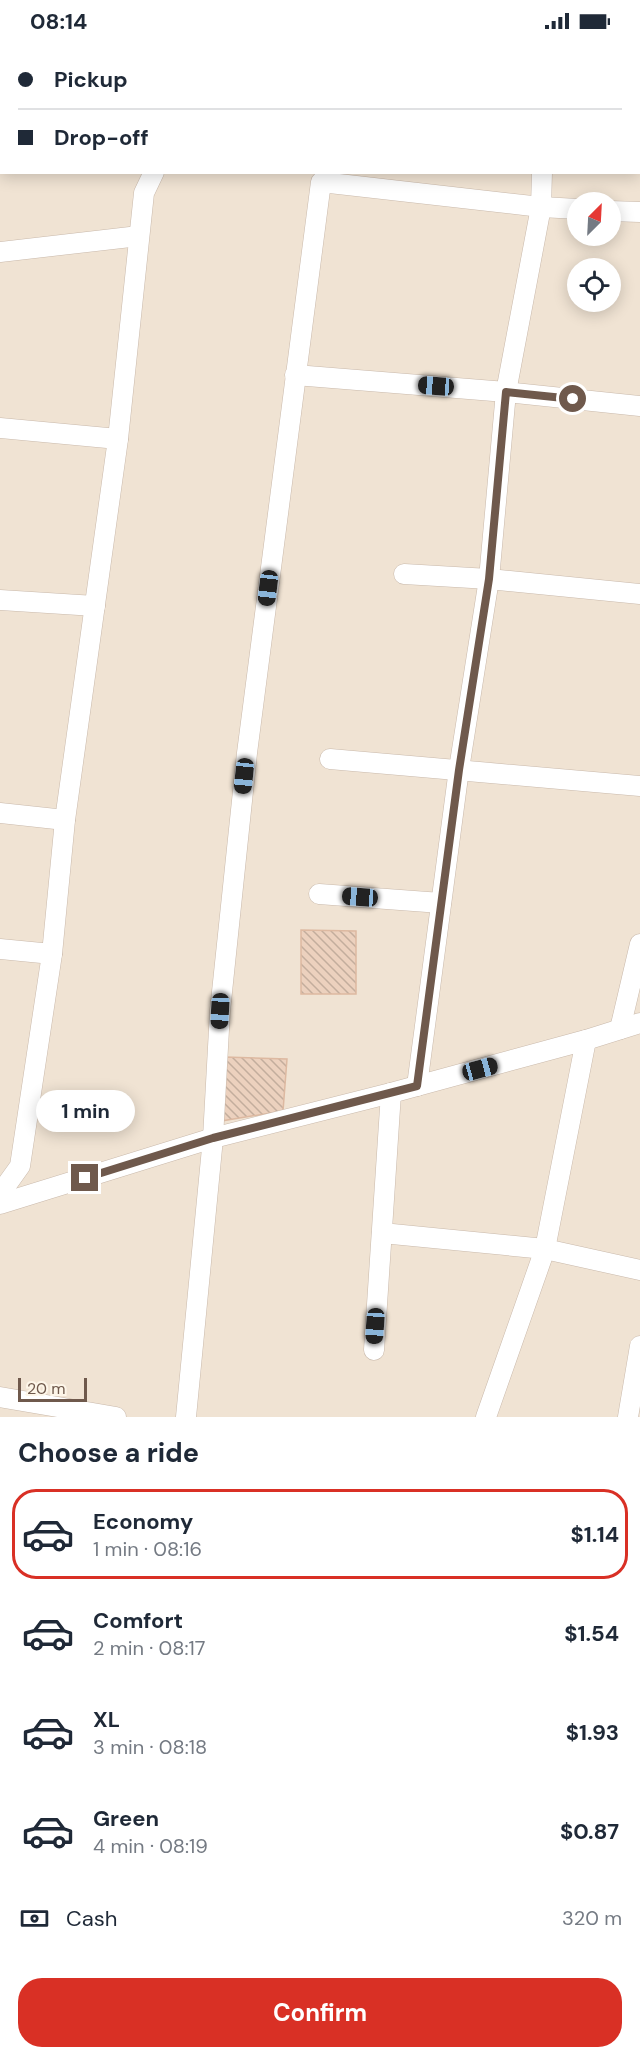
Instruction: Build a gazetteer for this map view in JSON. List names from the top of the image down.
{
  "scale_bar": "20 m",
  "north": "top right",
  "page": {
    "status": "08:14",
    "banner": ["Pickup", "Drop-off"],
    "bubble": "1 min",
    "scale": "20 m",
    "heading": "Choose a ride",
    "list": [
      {
        "name": "Economy",
        "note": "1 min · 08:16",
        "value": "$1.14"
      },
      {
        "name": "Comfort",
        "note": "2 min · 08:17",
        "value": "$1.54"
      },
      {
        "name": "XL",
        "note": "3 min · 08:18",
        "value": "$1.93"
      },
      {
        "name": "Green",
        "note": "4 min · 08:19",
        "value": "$0.87"
      }
    ],
    "pay": ["Cash", "320 m"],
    "buttons": "Confirm"
  }
}
